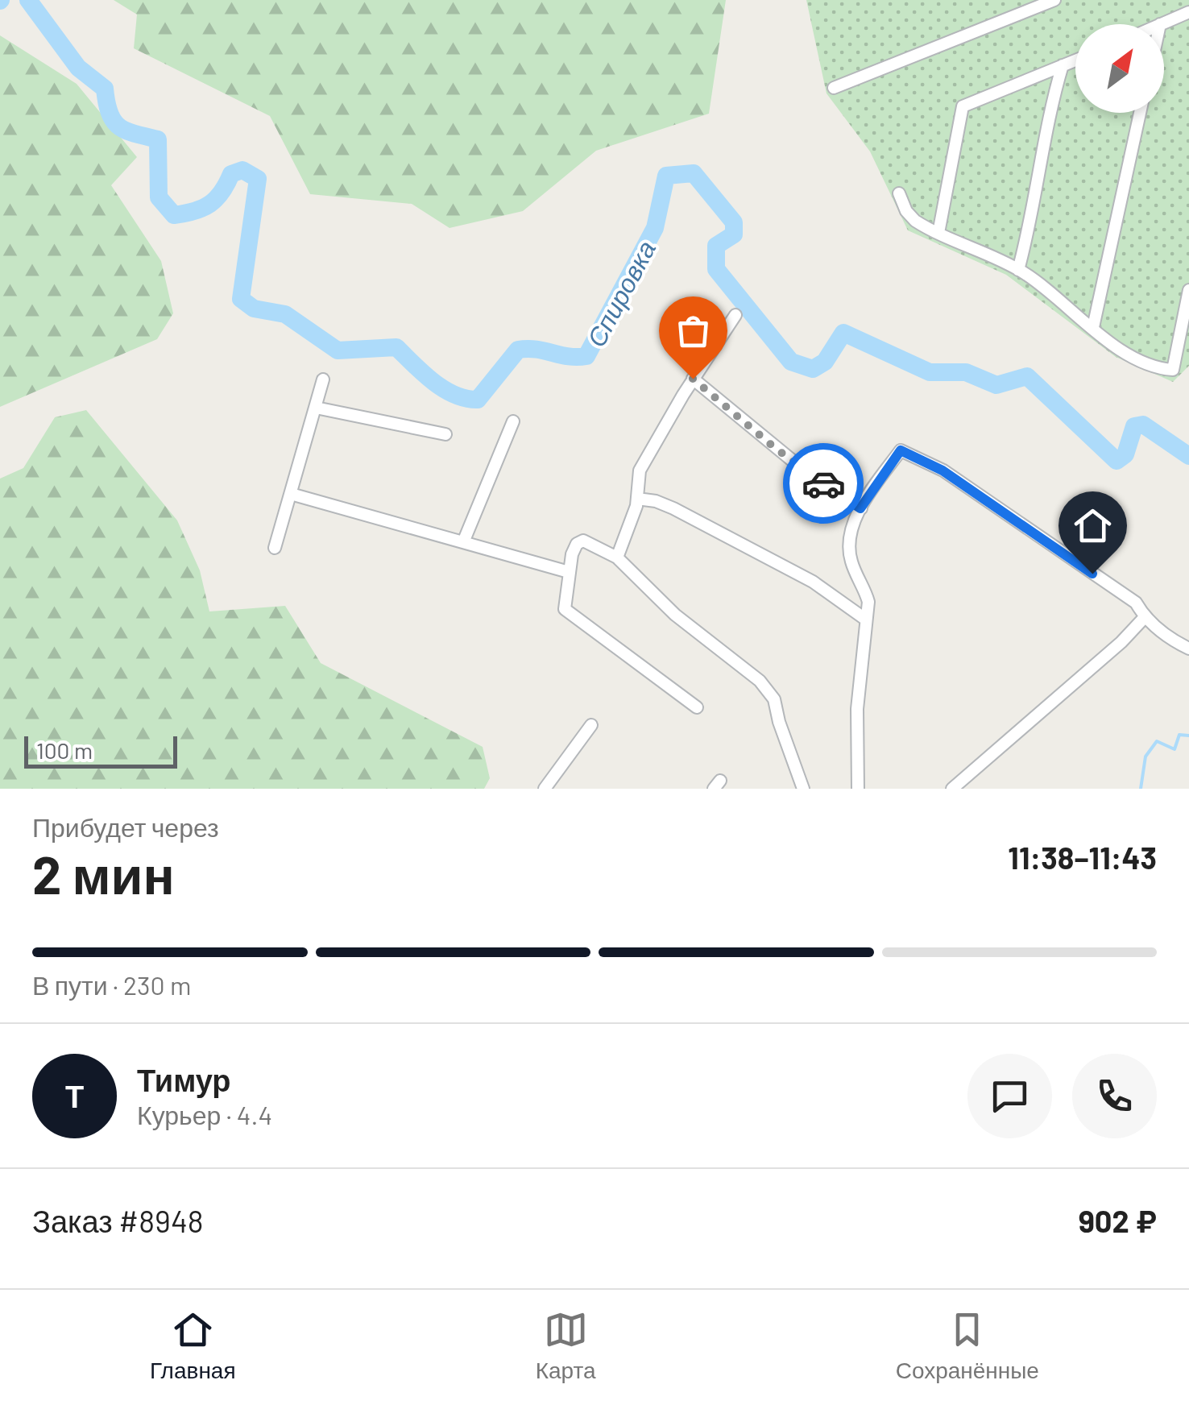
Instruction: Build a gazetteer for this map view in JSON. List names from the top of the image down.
{
  "water": ["Спировка"],
  "scale_bar": "100 m",
  "north": "top right",
  "page": {
    "scale": "100 m",
    "heading": ["2 мин", "Прибудет через", "11:38–11:43"],
    "panel": [
      "Тимур",
      "Курьер · 4.4",
      "Заказ #8948",
      "902 ₽"
    ],
    "bar": "В пути · 230 m",
    "round": "Т",
    "tabs": ["Главная", "Карта", "Сохранённые"]
  }
}
